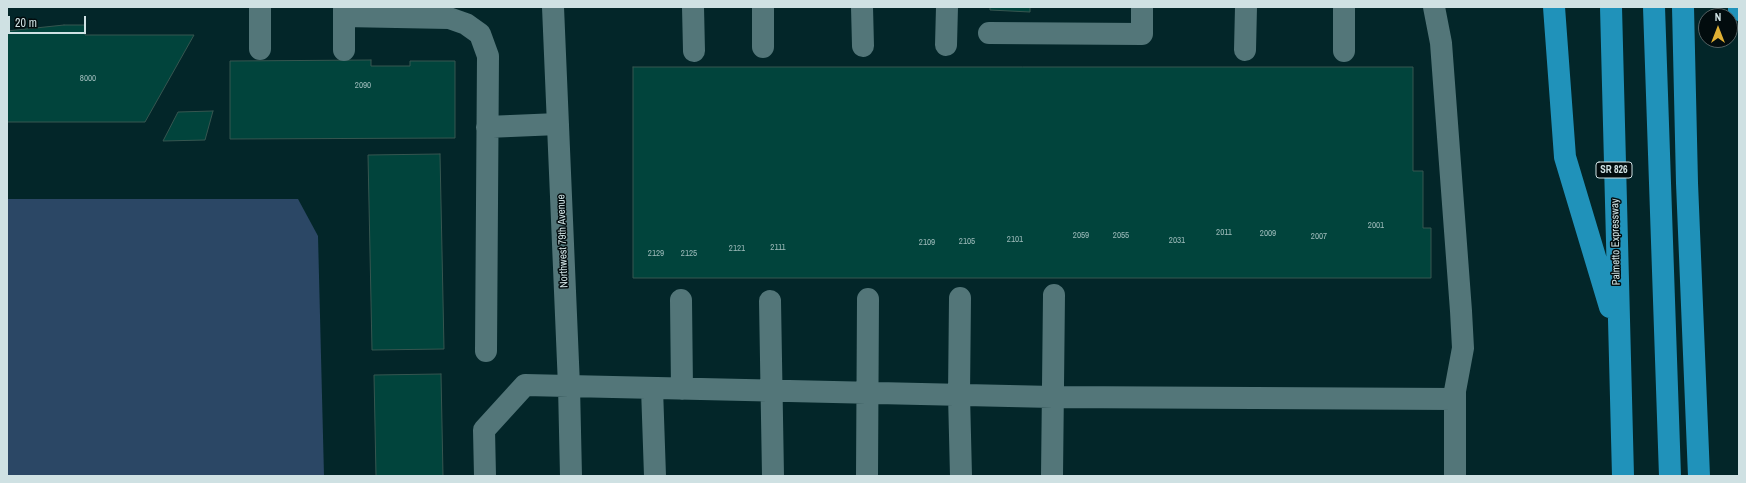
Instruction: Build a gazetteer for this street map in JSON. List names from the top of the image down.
{
  "streets": {
    "highway": ["SR 826", "Palmetto Expressway"],
    "street": ["Northwest 79th Avenue"]
  },
  "house_numbers": [
    "8000",
    "2090",
    "2001",
    "2011",
    "2009",
    "2059",
    "2055",
    "2007",
    "2101",
    "2031",
    "2105",
    "2109",
    "2111",
    "2121",
    "2129",
    "2125"
  ],
  "scale_bar": "20 m",
  "north": "top"
}
